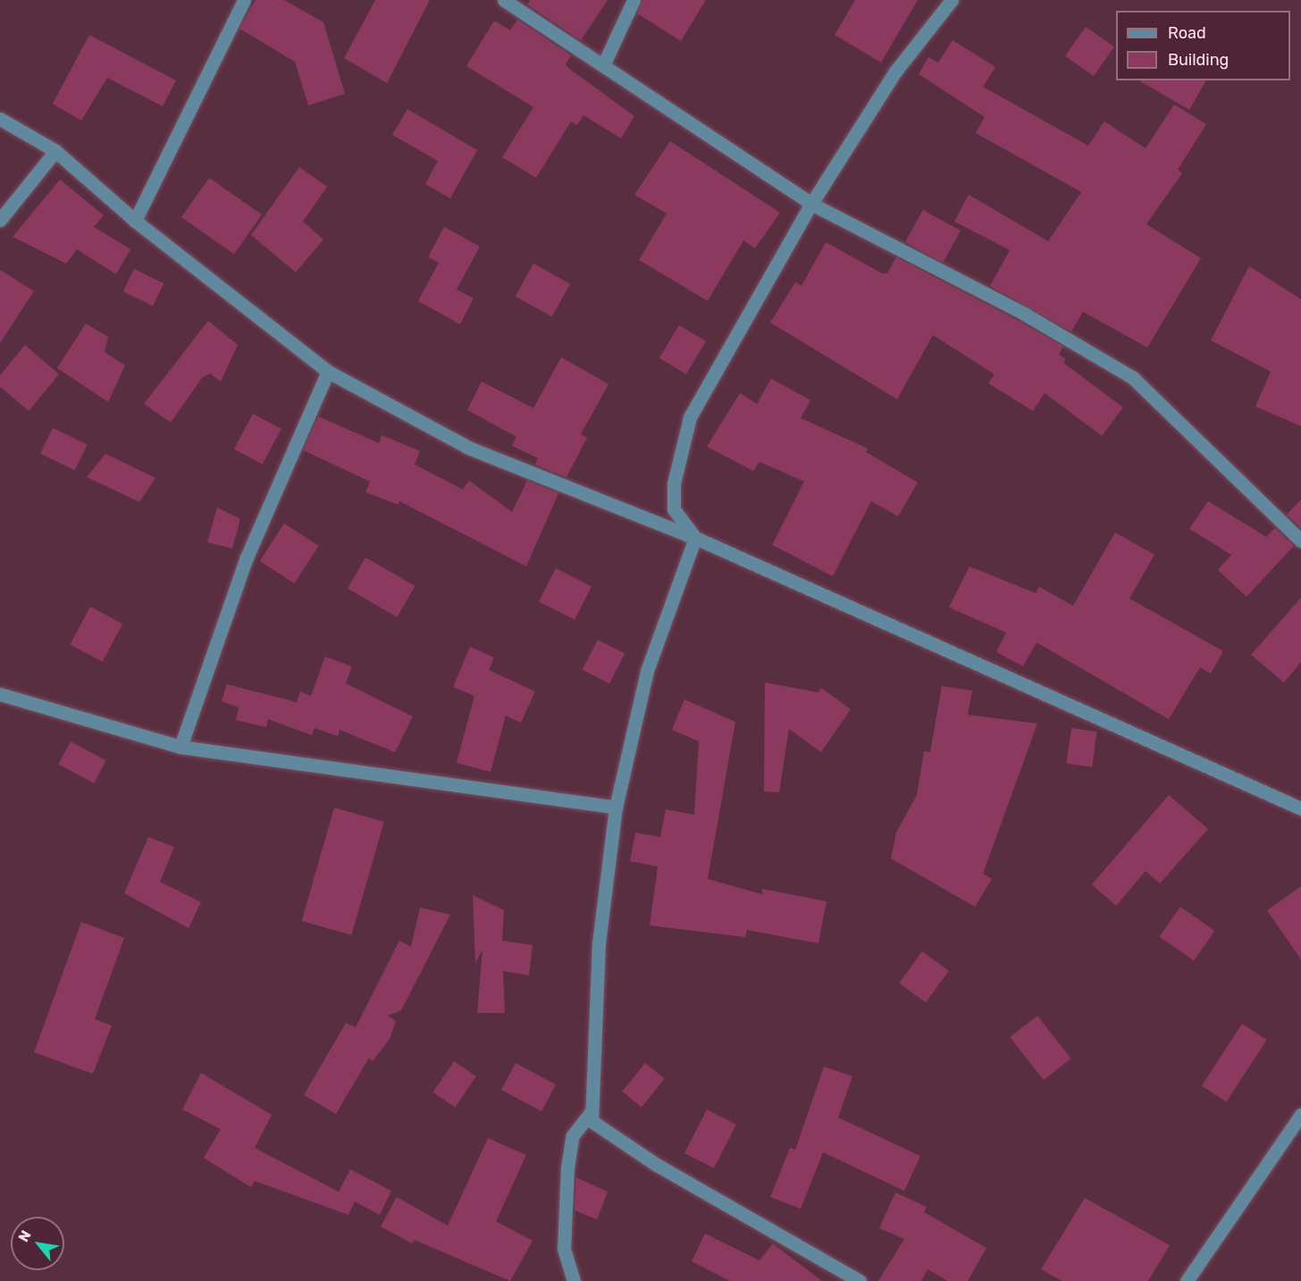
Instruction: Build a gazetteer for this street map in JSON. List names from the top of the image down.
{
  "legend": ["Road", "Building"],
  "north": "top left"
}
